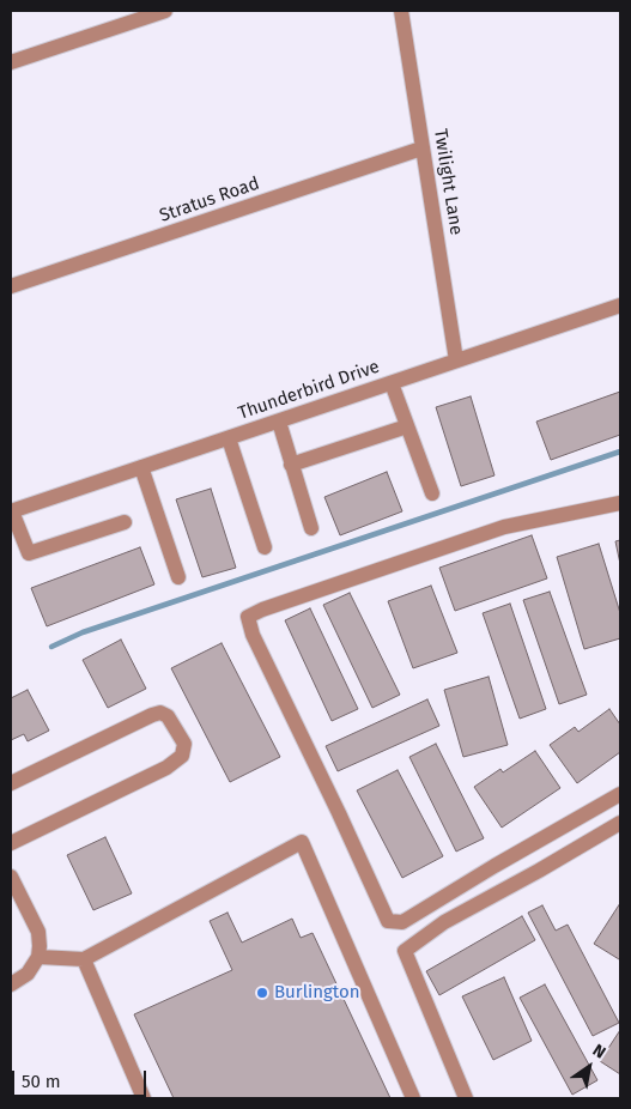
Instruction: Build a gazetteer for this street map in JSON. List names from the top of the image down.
{
  "streets": {
    "street": ["Twilight Lane", "Stratus Road", "Thunderbird Drive"]
  },
  "crossings": [
    ["Twilight Lane", "Stratus Road"],
    ["Twilight Lane", "Thunderbird Drive"]
  ],
  "places": ["Burlington"],
  "scale_bar": "50 m",
  "north": "top right"
}
